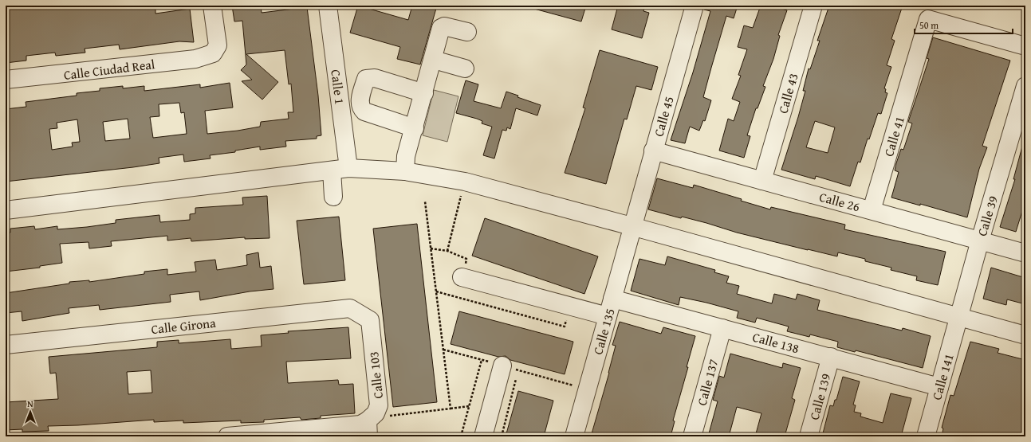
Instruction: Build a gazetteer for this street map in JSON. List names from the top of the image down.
{
  "streets": {
    "street": [
      "Calle Ciudad Real",
      "Calle 1",
      "Calle 43",
      "Calle 45",
      "Calle 41",
      "Calle 26",
      "Calle 39",
      "Calle Girona",
      "Calle 135",
      "Calle 138",
      "Calle 103",
      "Calle 141",
      "Calle 137",
      "Calle 139"
    ]
  },
  "crossings": [
    ["Calle 43", "Calle 26"],
    ["Calle 45", "Calle 26"],
    ["Calle 45", "Calle 135"],
    ["Calle 41", "Calle 26"],
    ["Calle 26", "Calle 39"],
    ["Calle 39", "Calle 141"],
    ["Calle Girona", "Calle 103"],
    ["Calle 135", "Calle 138"],
    ["Calle 138", "Calle 141"],
    ["Calle 138", "Calle 137"],
    ["Calle 138", "Calle 139"]
  ],
  "scale_bar": "50 m",
  "north": "top"
}
